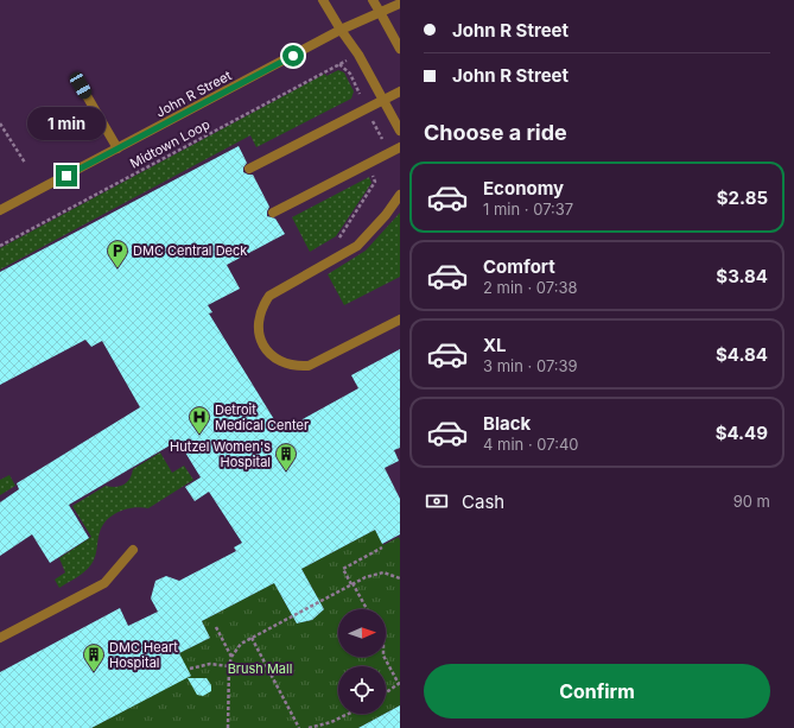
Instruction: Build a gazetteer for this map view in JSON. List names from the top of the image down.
{
  "streets": {
    "street": ["John R Street"],
    "path": ["Midtown Loop"]
  },
  "parks": ["Brush Mall"],
  "places": {
    "parking": ["DMC Central Deck"],
    "hospital": ["Detroit Medical Center"],
    "building": ["Hutzel Women's Hospital", "DMC Heart Hospital"]
  },
  "north": "right",
  "page": {
    "banner": ["John R Street", "John R Street"],
    "heading": "Choose a ride",
    "bubble": "1 min",
    "list": [
      {
        "name": "Economy",
        "note": "1 min · 07:37",
        "value": "$2.85"
      },
      {
        "name": "Comfort",
        "note": "2 min · 07:38",
        "value": "$3.84"
      },
      {
        "name": "XL",
        "note": "3 min · 07:39",
        "value": "$4.84"
      },
      {
        "name": "Black",
        "note": "4 min · 07:40",
        "value": "$4.49"
      }
    ],
    "pay": ["Cash", "90 m"],
    "buttons": "Confirm"
  }
}
